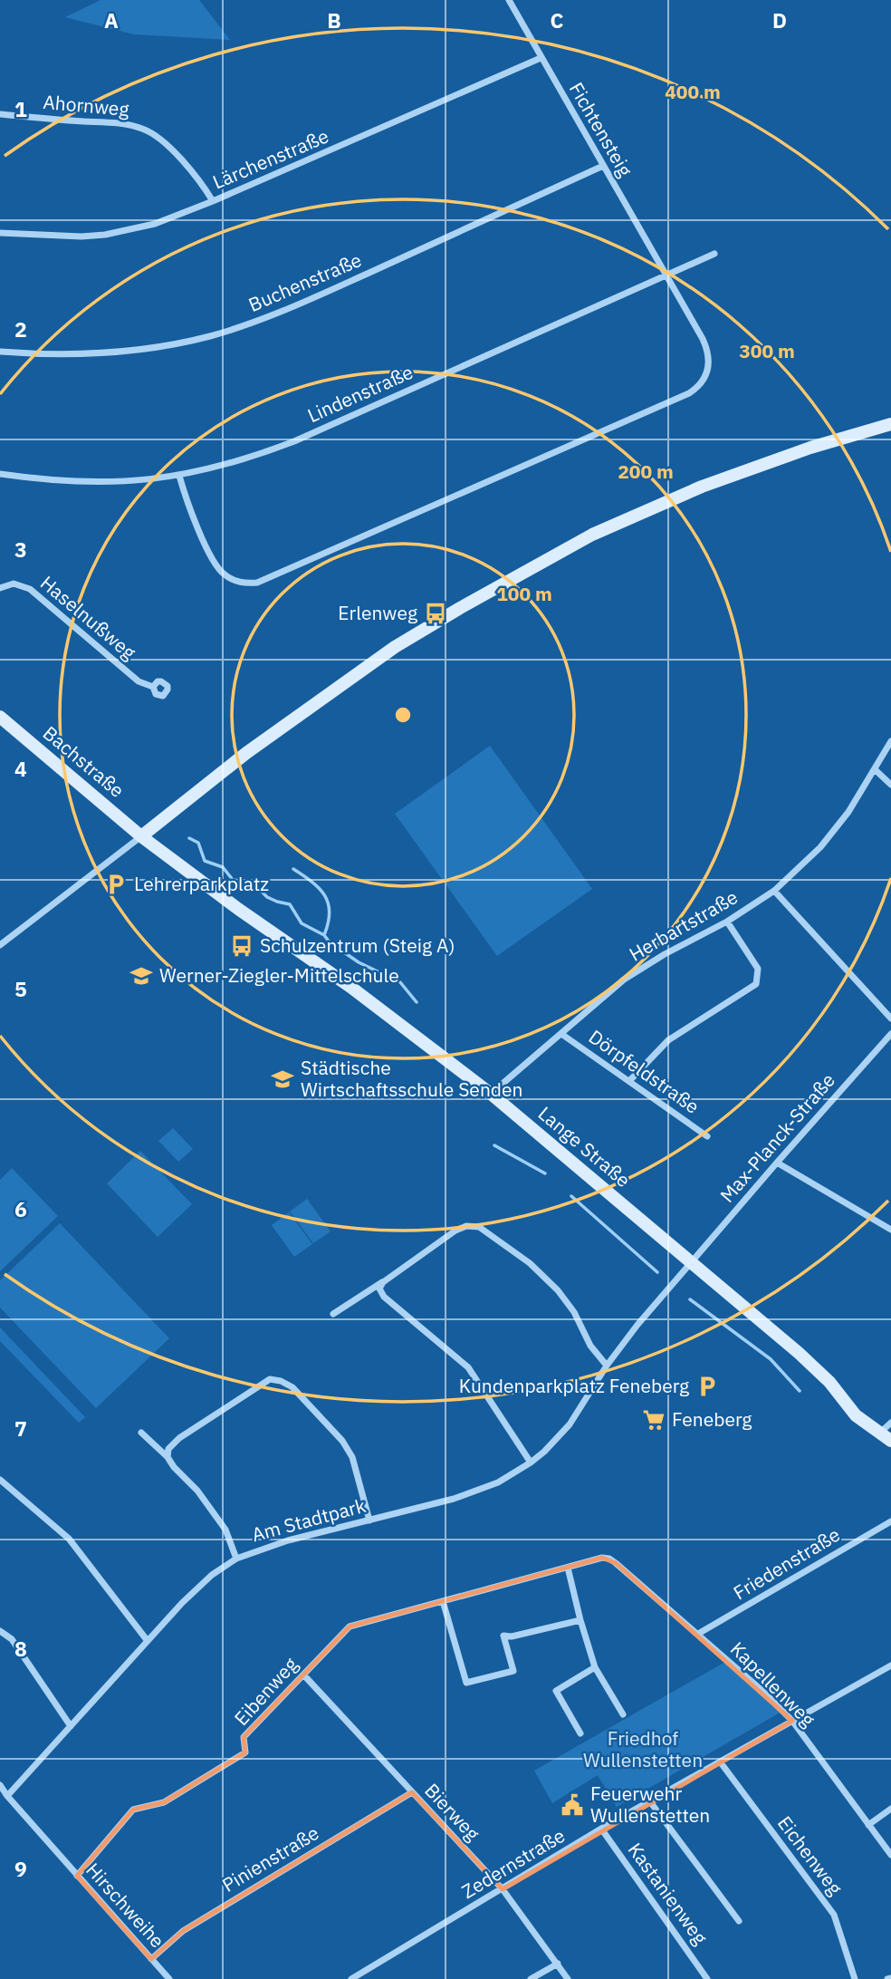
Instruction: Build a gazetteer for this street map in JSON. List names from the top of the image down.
{
  "streets": {
    "street": [
      "Ahornweg",
      "Fichtensteig",
      "Lärchenstraße",
      "Buchenstraße",
      "Lindenstraße",
      "Haselnußweg",
      "Bachstraße",
      "Herbartstraße",
      "Dörpfeldstraße",
      "Max-Planck-Straße",
      "Lange Straße",
      "Am Stadtpark",
      "Friedenstraße",
      "Kapellenweg",
      "Eibenweg",
      "Bierweg",
      "Eichenweg",
      "Pinienstraße",
      "Zedernstraße",
      "Kastanienweg",
      "Hirschweihe"
    ]
  },
  "crossings": [
    ["Ahornweg", "Lärchenstraße"],
    ["Fichtensteig", "Lärchenstraße"],
    ["Fichtensteig", "Buchenstraße"],
    ["Fichtensteig", "Lindenstraße"],
    ["Bachstraße", "Lange Straße"],
    ["Herbartstraße", "Dörpfeldstraße"],
    ["Herbartstraße", "Lange Straße"],
    ["Max-Planck-Straße", "Lange Straße"],
    ["Max-Planck-Straße", "Am Stadtpark"],
    ["Lange Straße", "Am Stadtpark"],
    ["Am Stadtpark", "Hirschweihe"],
    ["Friedenstraße", "Kapellenweg"],
    ["Kapellenweg", "Eibenweg"],
    ["Kapellenweg", "Zedernstraße"],
    ["Eibenweg", "Bierweg"],
    ["Eibenweg", "Hirschweihe"],
    ["Bierweg", "Pinienstraße"],
    ["Bierweg", "Zedernstraße"],
    ["Eichenweg", "Zedernstraße"],
    ["Pinienstraße", "Hirschweihe"],
    ["Zedernstraße", "Kastanienweg"]
  ],
  "parks": ["Friedhof Wullenstetten"],
  "places": {
    "bus stop": ["Erlenweg", "Schulzentrum (Steig A)"],
    "parking": ["Lehrerparkplatz", "Kundenparkplatz Feneberg"],
    "school or university": ["Werner-Ziegler-Mittelschule", "Städtische Wirtschaftsschule Senden"],
    "supermarket": ["Feneberg"],
    "public building": ["Feuerwehr Wullenstetten"]
  },
  "grid": {
    "columns": [
      "A",
      "B",
      "C",
      "D"
    ],
    "rows": [
      "1",
      "2",
      "3",
      "4",
      "5",
      "6",
      "7",
      "8",
      "9"
    ]
  },
  "rings": [
    "400 m",
    "300 m",
    "200 m",
    "100 m"
  ]
}
